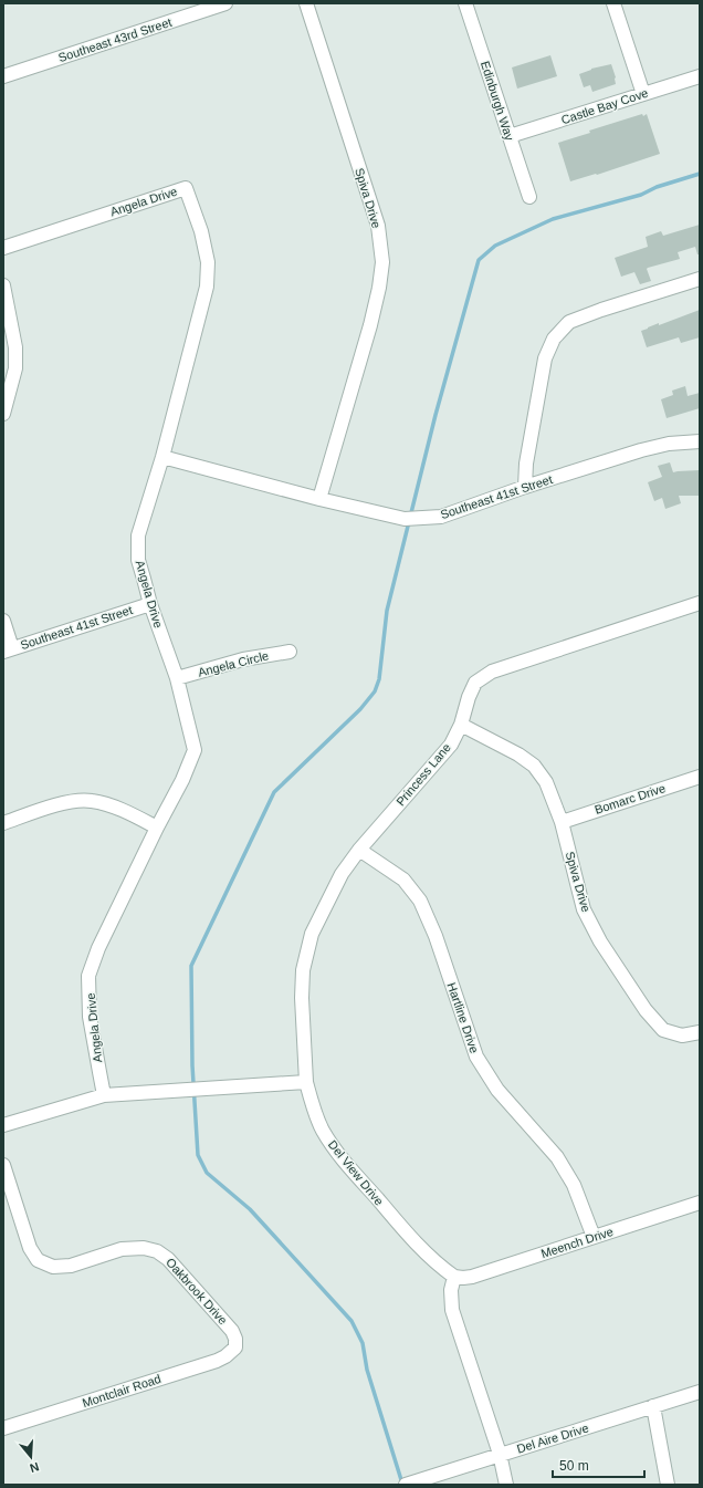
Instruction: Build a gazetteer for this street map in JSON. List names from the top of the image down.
{
  "streets": {
    "street": [
      "Southeast 43rd Street",
      "Edinburgh Way",
      "Castle Bay Cove",
      "Spiva Drive",
      "Angela Drive",
      "Southeast 41st Street",
      "Angela Circle",
      "Princess Lane",
      "Bomarc Drive",
      "Hartline Drive",
      "Del View Drive",
      "Meench Drive",
      "Oakbrook Drive",
      "Montclair Road",
      "Del Aire Drive"
    ]
  },
  "crossings": [
    ["Edinburgh Way", "Castle Bay Cove"],
    ["Spiva Drive", "Southeast 41st Street"],
    ["Spiva Drive", "Princess Lane"],
    ["Spiva Drive", "Bomarc Drive"],
    ["Angela Drive", "Southeast 41st Street"],
    ["Angela Drive", "Angela Circle"],
    ["Princess Lane", "Hartline Drive"],
    ["Princess Lane", "Del View Drive"],
    ["Hartline Drive", "Meench Drive"],
    ["Del View Drive", "Meench Drive"],
    ["Oakbrook Drive", "Montclair Road"]
  ],
  "scale_bar": "50 m",
  "north": "bottom"
}
